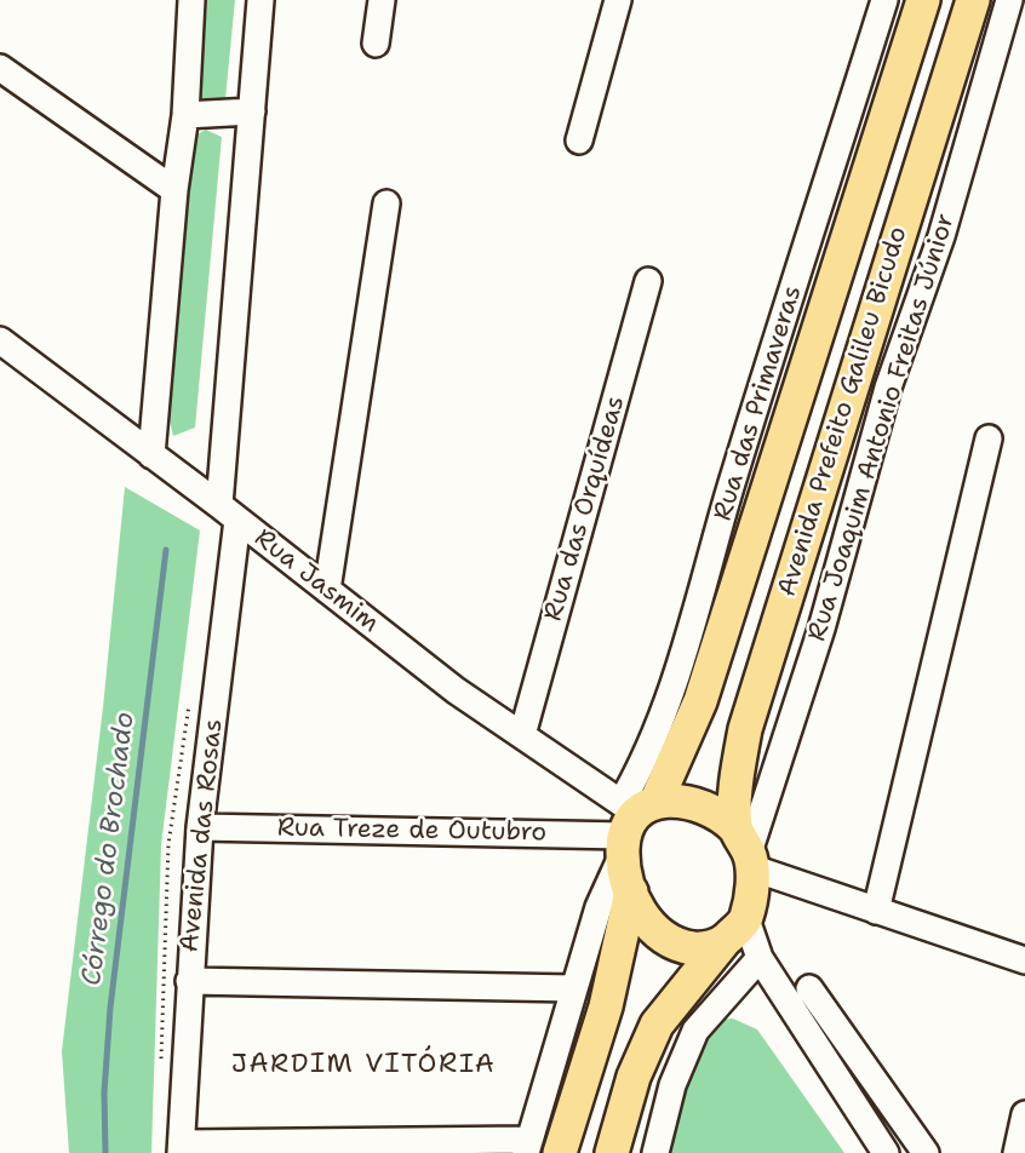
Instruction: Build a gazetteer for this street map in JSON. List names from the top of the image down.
{
  "streets": {
    "main road": ["Avenida Prefeito Galileu Bicudo"],
    "street": [
      "Rua das Primaveras",
      "Rua Joaquim Antonio Freitas Júnior",
      "Rua das Orquídeas",
      "Rua Jasmim",
      "Rua Treze de Outubro",
      "Avenida das Rosas"
    ]
  },
  "crossings": [
    ["Rua das Primaveras", "Avenida Prefeito Galileu Bicudo"],
    ["Rua das Primaveras", "Rua Joaquim Antonio Freitas Júnior"],
    ["Rua das Primaveras", "Rua Jasmim"],
    ["Rua das Primaveras", "Rua Treze de Outubro"],
    ["Avenida Prefeito Galileu Bicudo", "Rua Joaquim Antonio Freitas Júnior"],
    ["Avenida Prefeito Galileu Bicudo", "Rua Jasmim"],
    ["Avenida Prefeito Galileu Bicudo", "Rua Treze de Outubro"],
    ["Rua Joaquim Antonio Freitas Júnior", "Rua Jasmim"],
    ["Rua Joaquim Antonio Freitas Júnior", "Rua Treze de Outubro"],
    ["Rua das Orquídeas", "Rua Jasmim"],
    ["Rua Jasmim", "Rua Treze de Outubro"],
    ["Rua Jasmim", "Avenida das Rosas"],
    ["Rua Treze de Outubro", "Avenida das Rosas"]
  ],
  "districts": ["JARDIM VITÓRIA"],
  "water": ["Córrego do Brochado"]
}
